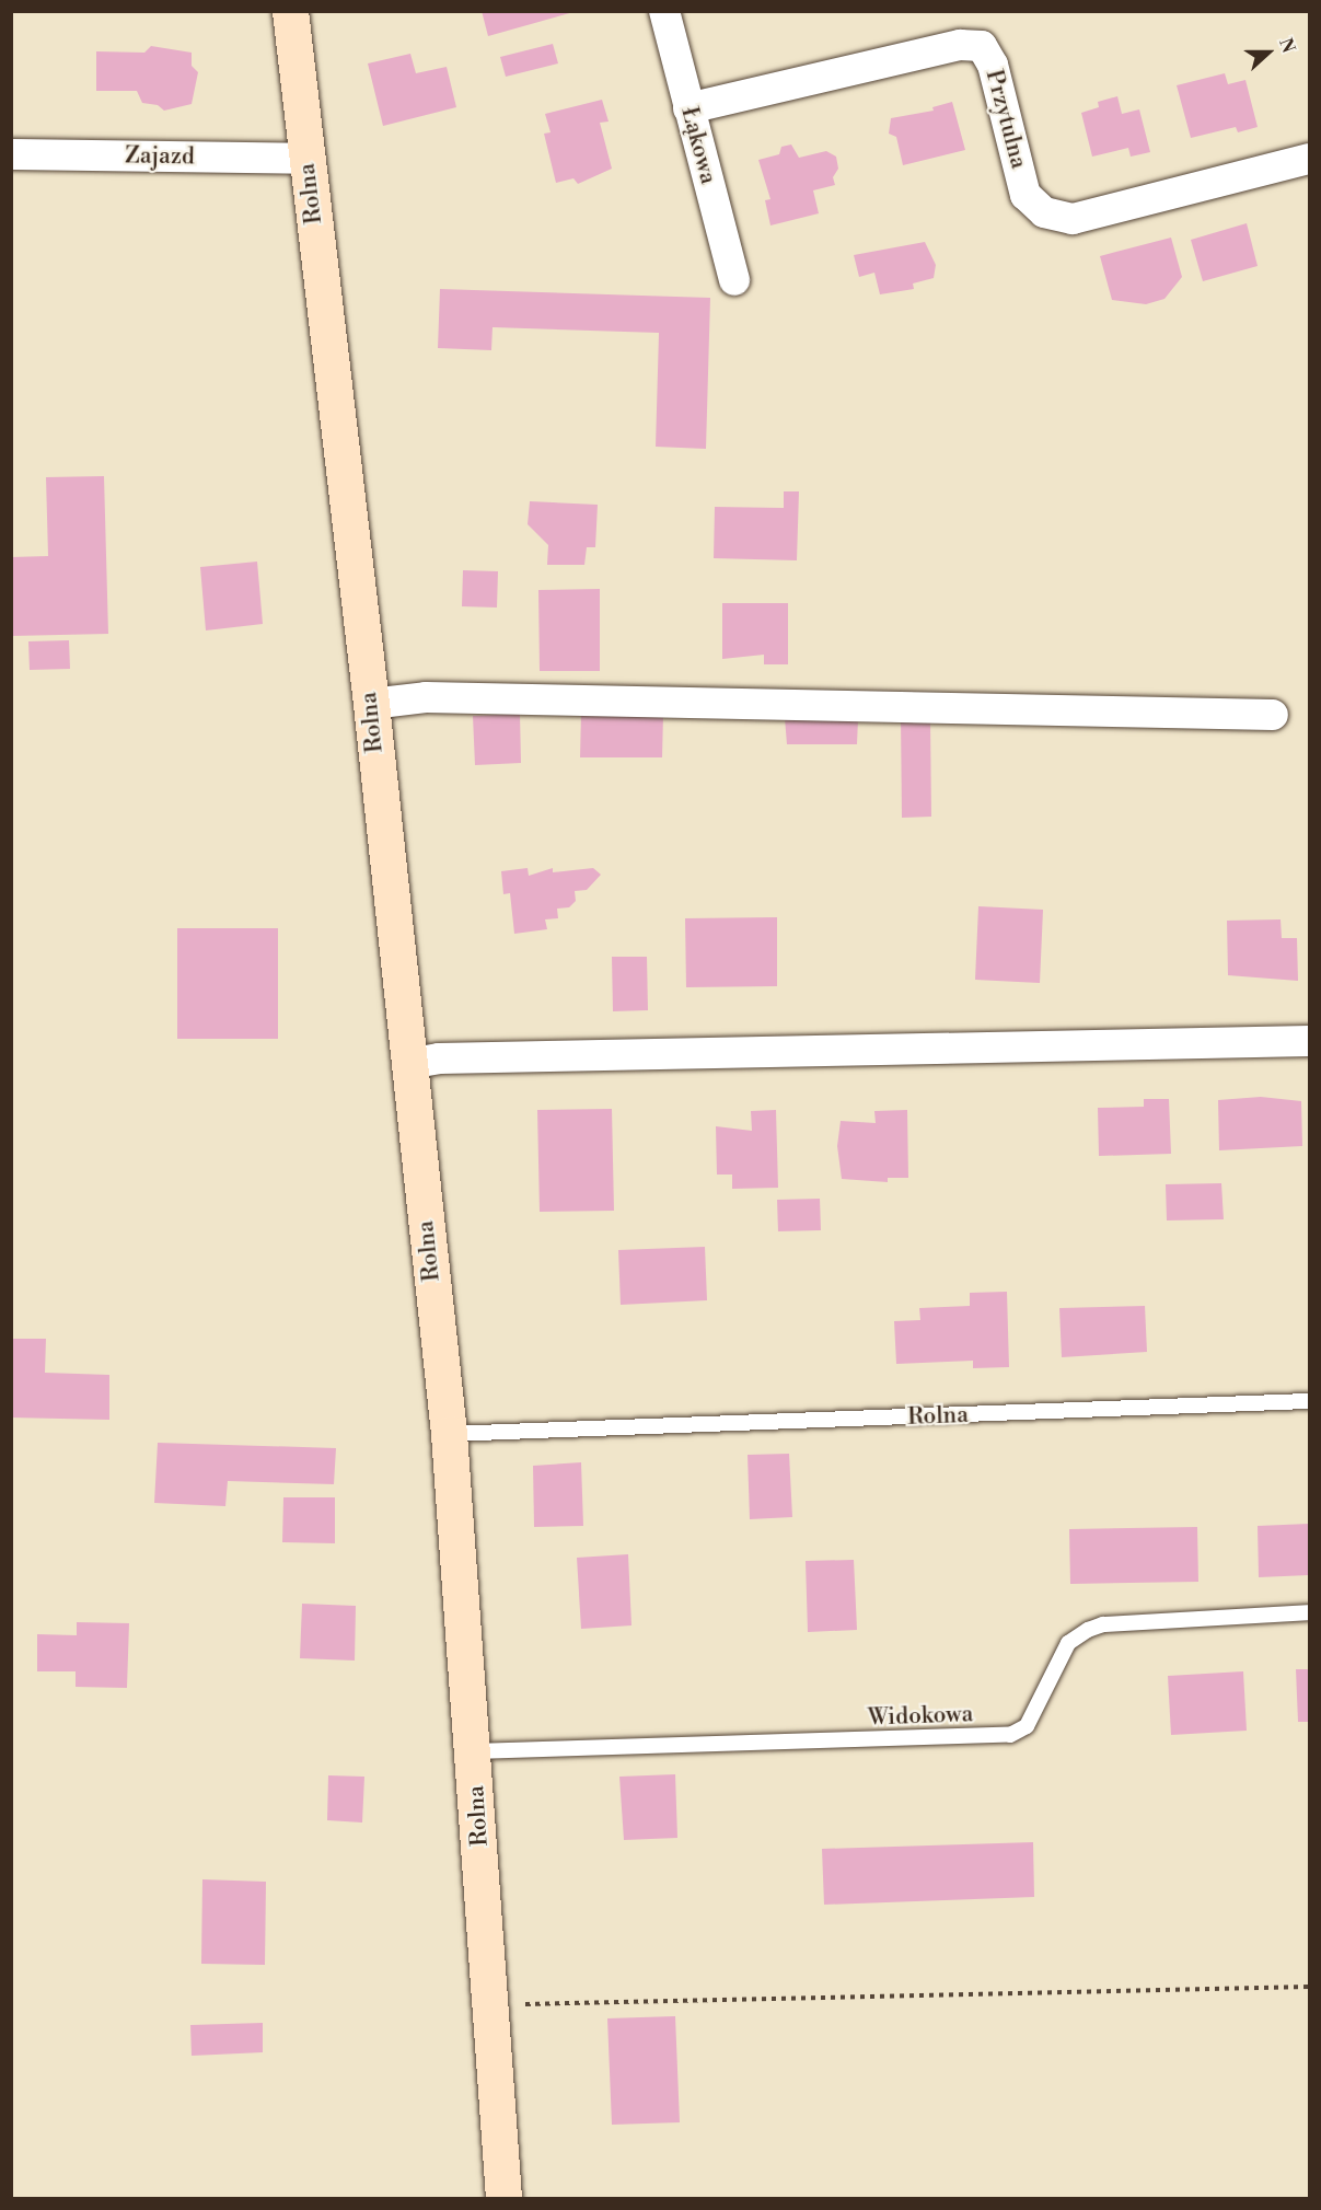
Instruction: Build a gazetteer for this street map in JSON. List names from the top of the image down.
{
  "streets": {
    "street": [
      "Przytulna",
      "Łąkowa",
      "Zajazd",
      "Rolna"
    ],
    "lane": ["Widokowa"]
  },
  "crossings": [
    ["Przytulna", "Łąkowa"],
    ["Zajazd", "Rolna"],
    ["Rolna", "Widokowa"]
  ],
  "north": "right"
}
